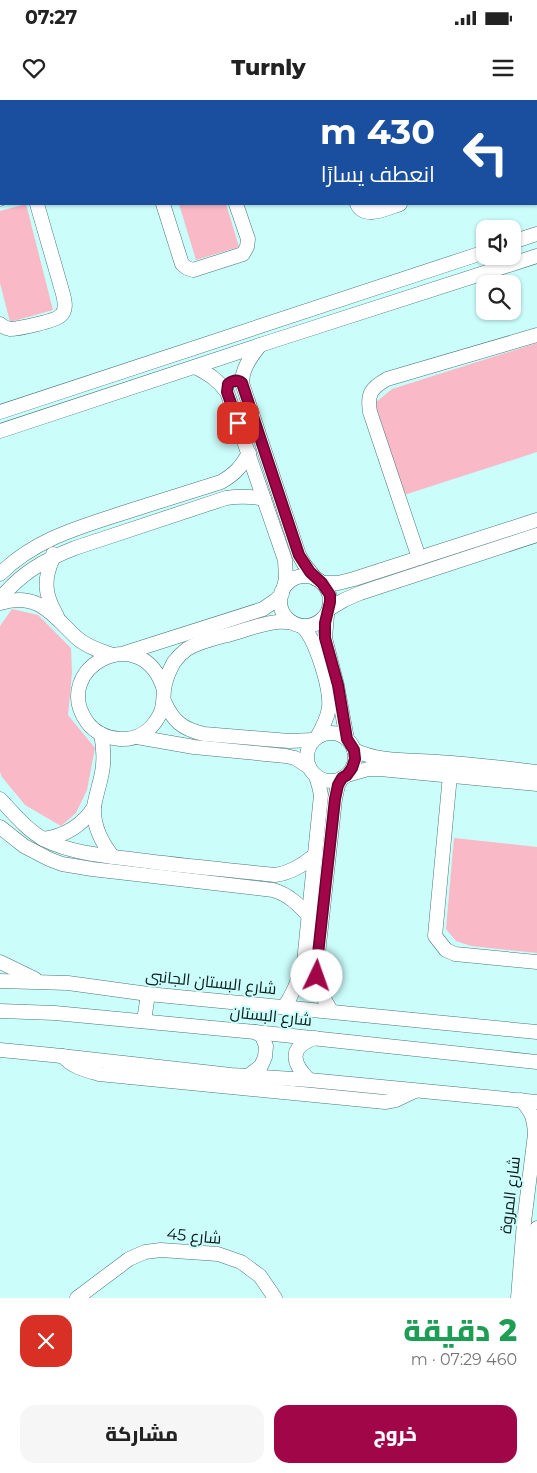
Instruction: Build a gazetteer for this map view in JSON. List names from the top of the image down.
{
  "streets": {
    "street": [
      "شارع البستان الجانبى",
      "شارع البستان",
      "شارع المروة",
      "شارع 45"
    ]
  },
  "page": {
    "status": "07:27",
    "header": "Turnly",
    "turn": ["430 m", "انعطف يسارًا"],
    "heading": ["2 دقيقة", "460 m · 07:29"],
    "buttons": ["خروج", "مشاركة"]
  }
}
